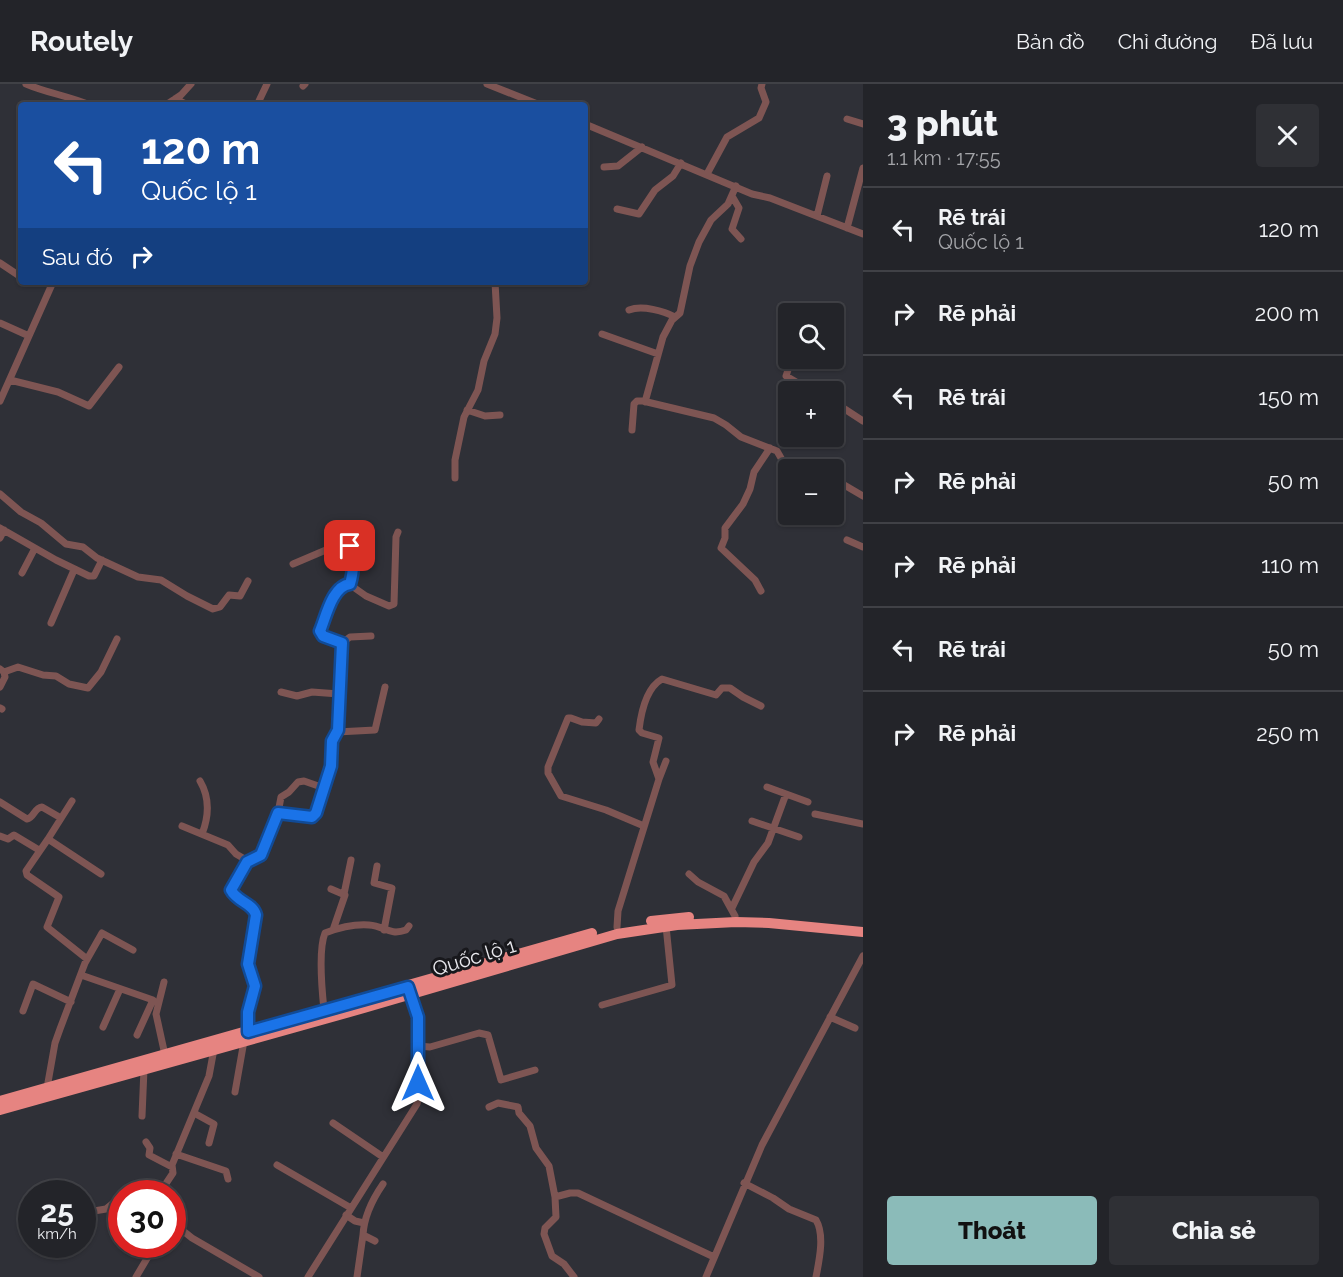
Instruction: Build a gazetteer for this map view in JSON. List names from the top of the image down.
{
  "streets": {
    "highway": ["Quốc lộ 1"]
  },
  "page": {
    "header": "Routely",
    "nav": ["Bản đồ", "Chỉ đường", "Đã lưu"],
    "heading": ["3 phút", "1.1 km · 17:55"],
    "turn": ["120 m", "Quốc lộ 1"],
    "list": [
      {
        "name": "Rẽ trái",
        "note": "Quốc lộ 1",
        "value": "120 m"
      },
      {
        "name": "Rẽ phải",
        "value": "200 m"
      },
      {
        "name": "Rẽ trái",
        "value": "150 m"
      },
      {
        "name": "Rẽ phải",
        "value": "50 m"
      },
      {
        "name": "Rẽ phải",
        "value": "110 m"
      },
      {
        "name": "Rẽ trái",
        "value": "50 m"
      },
      {
        "name": "Rẽ phải",
        "value": "250 m"
      }
    ],
    "then": "Sau đó",
    "map_buttons": ["+", "−"],
    "speed": "25 km/h",
    "limit": "30",
    "buttons": ["Thoát", "Chia sẻ"]
  }
}
